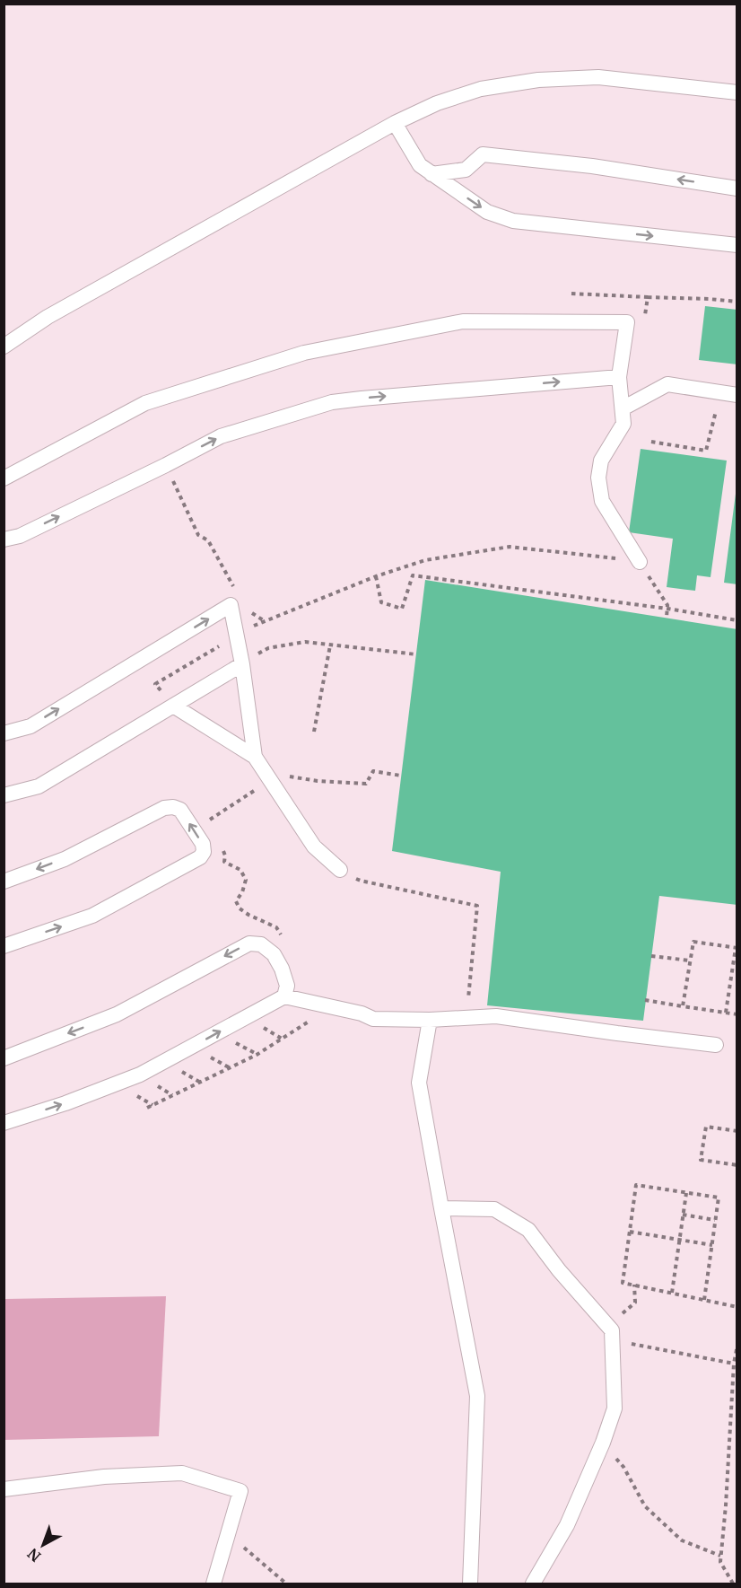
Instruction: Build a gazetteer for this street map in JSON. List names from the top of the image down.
{
  "north": "bottom left"
}
